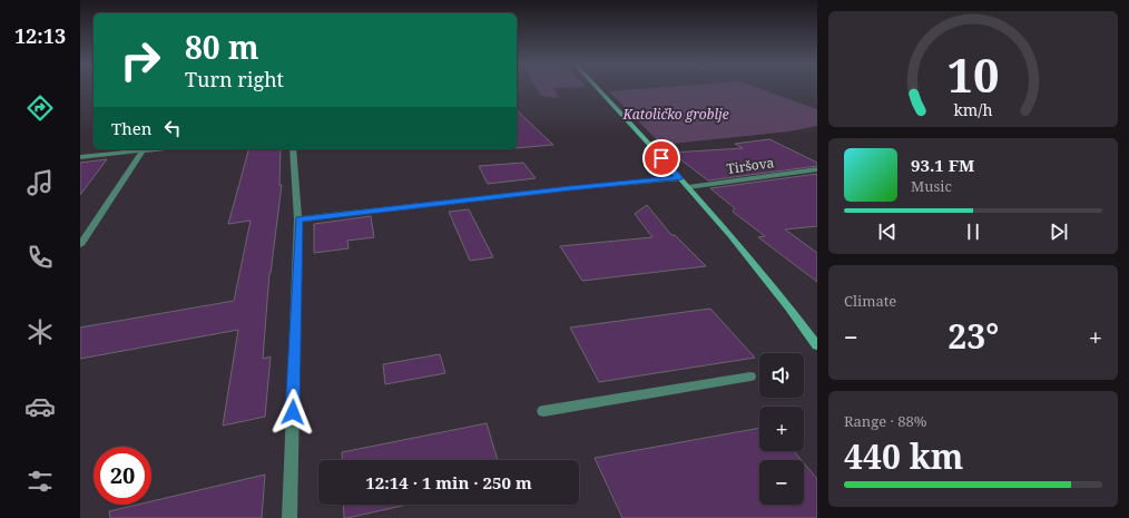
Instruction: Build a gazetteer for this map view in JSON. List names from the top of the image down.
{
  "streets": {
    "street": ["Tiršova"]
  },
  "parks": ["Katoličko groblje"],
  "page": {
    "tabs": "12:13",
    "turn": ["80 m", "Turn right"],
    "then": "Then",
    "song": ["93.1 FM", "Music"],
    "tile": [
      "Climate",
      ["Range · 88%", "440 km"]
    ],
    "heat": ["−", "23°", "+"],
    "map_buttons": ["+", "−"],
    "limit": "20",
    "trip": "12:14 · 1 min · 250 m",
    "gauge": ["10", "km/h"]
  }
}
